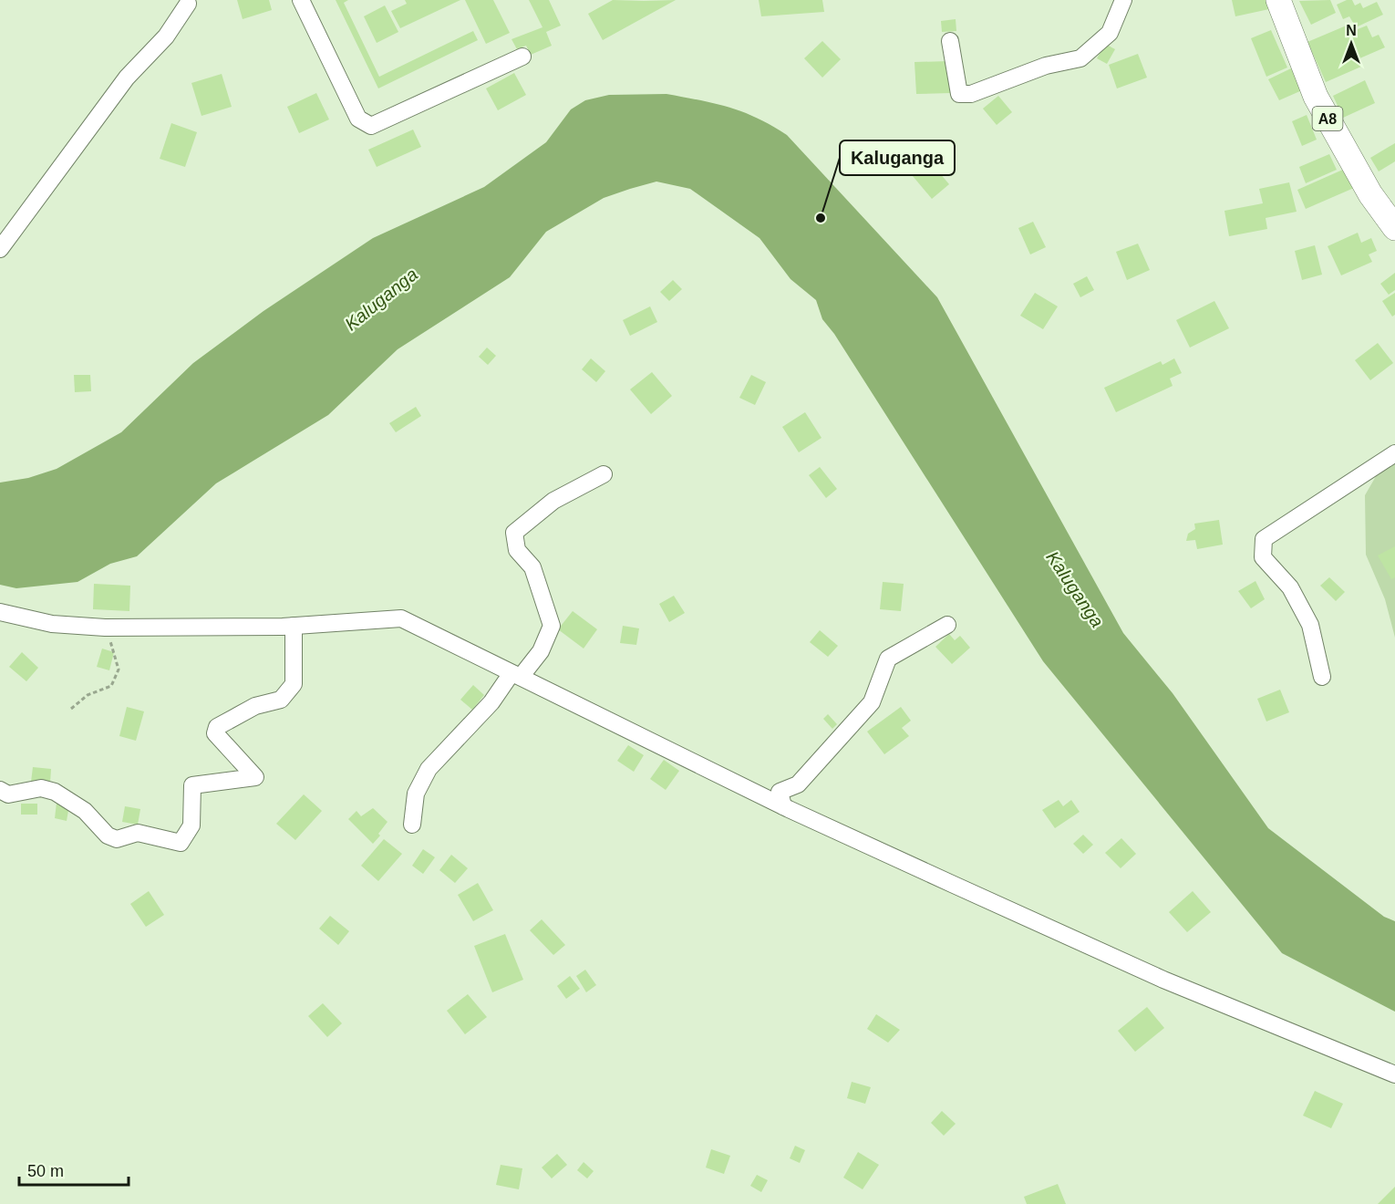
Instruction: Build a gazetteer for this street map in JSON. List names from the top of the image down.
{
  "streets": {
    "highway": ["A8"]
  },
  "water": ["Kaluganga"],
  "places": ["Kaluganga"],
  "scale_bar": "50 m",
  "north": "top"
}
